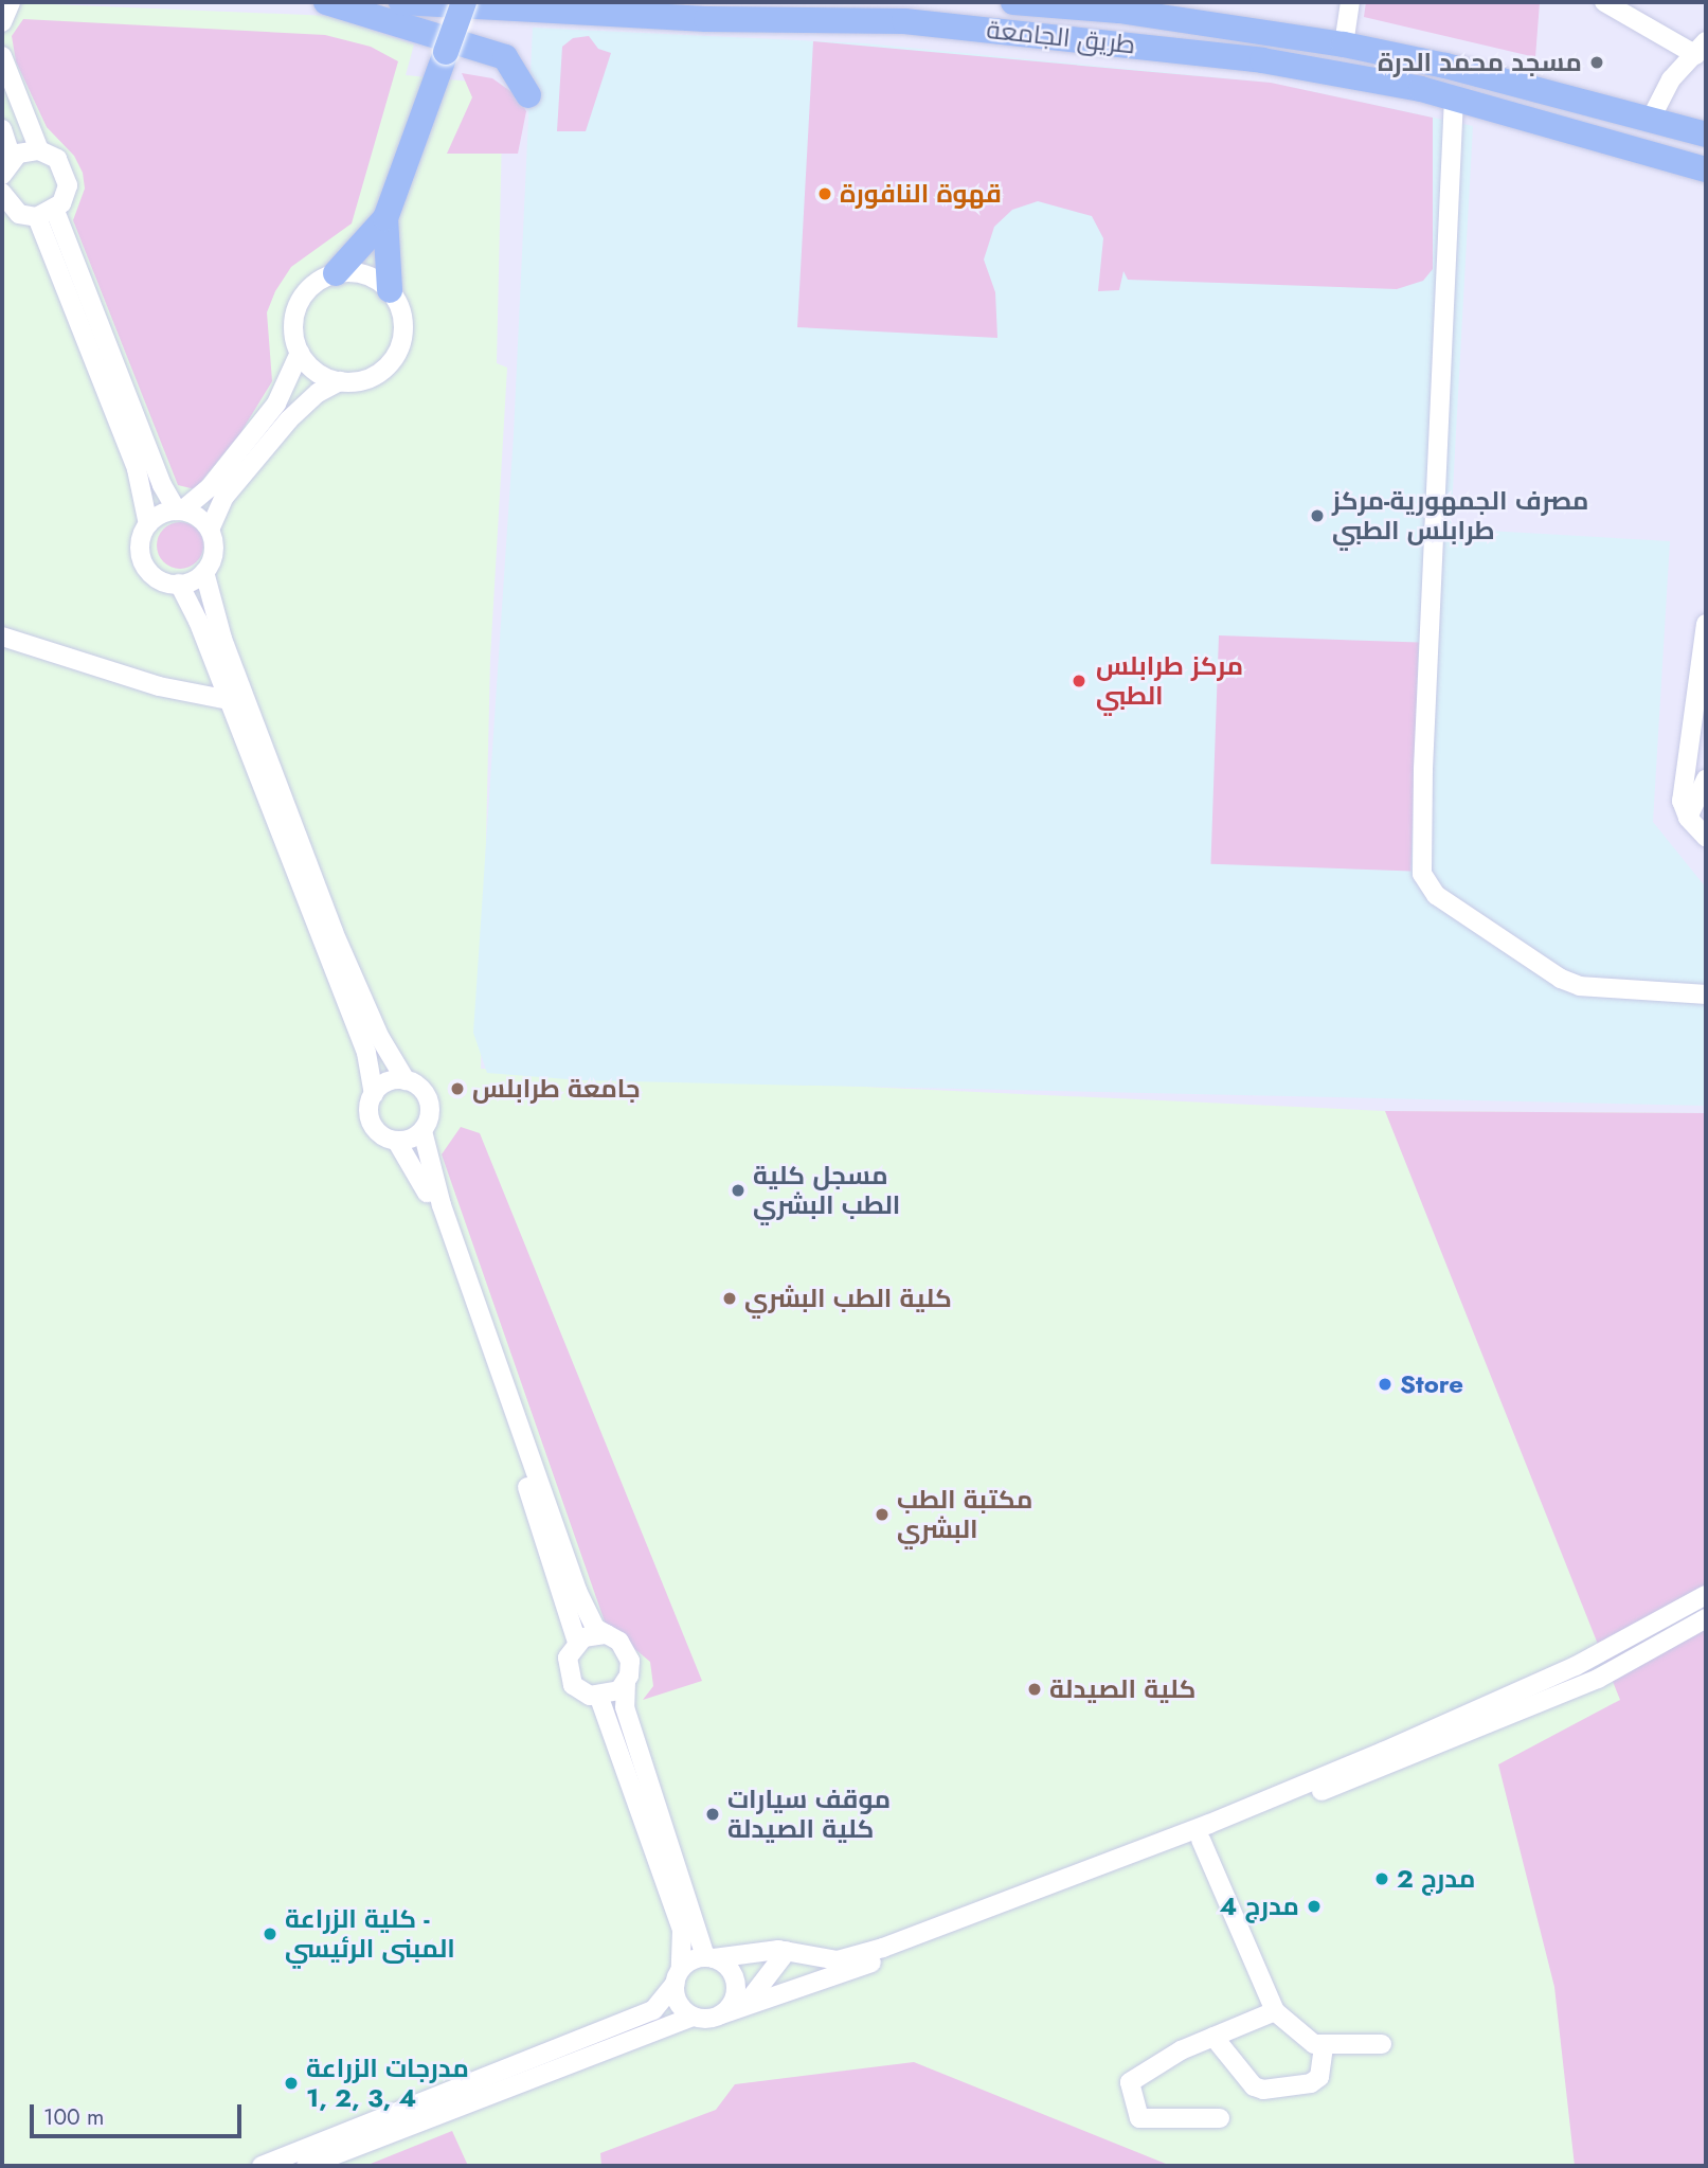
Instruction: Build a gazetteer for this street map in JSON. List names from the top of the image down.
{
  "streets": {
    "highway": ["طريق الجامعة"]
  },
  "places": [
    "مسجد محمد الدرة",
    "قهوة النافورة",
    "مصرف الجمهورية-مركز طرابلس الطبي",
    "مركز طرابلس الطبي",
    "جامعة طرابلس",
    "مسجل كلية الطب البشري",
    "كلية الطب البشري",
    "Store",
    "مكتبة الطب البشري",
    "كلية الصيدلة",
    "موقف سيارات كلية الصيدلة",
    "مدرج 2",
    "مدرج 4",
    "كلية الزراعة - المبنى الرئيسي",
    "مدرجات الزراعة 1, 2, 3, 4"
  ],
  "scale_bar": "100 m"
}
